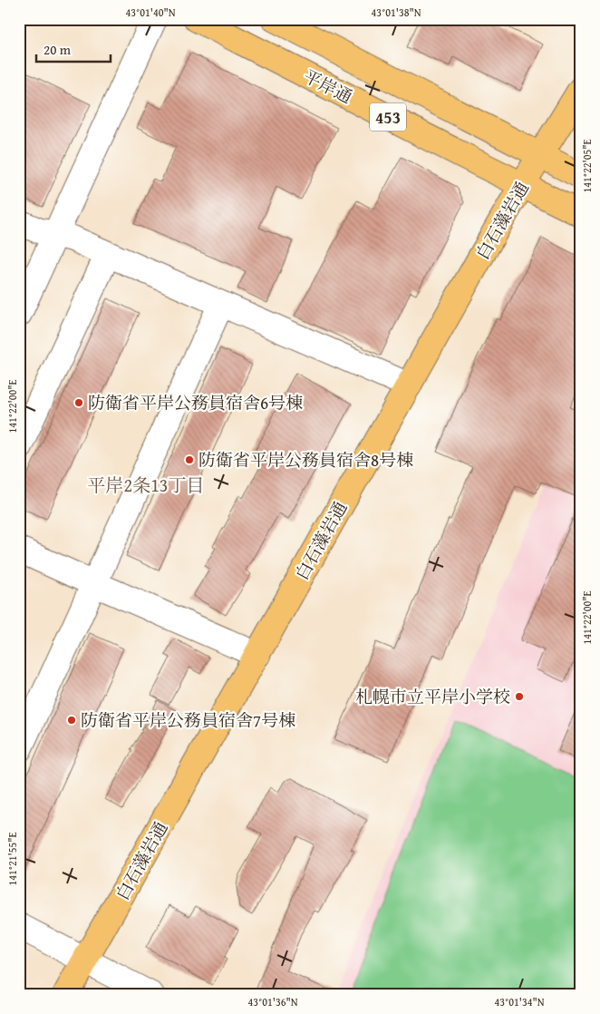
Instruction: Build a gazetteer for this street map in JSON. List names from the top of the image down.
{
  "streets": {
    "main road": ["平岸通", "453", "白石藻岩通"]
  },
  "crossings": [
    ["平岸通", "白石藻岩通"]
  ],
  "districts": ["平岸2条13丁目"],
  "places": [
    "防衛省平岸公務員宿舎6号棟",
    "防衛省平岸公務員宿舎8号棟",
    "札幌市立平岸小学校",
    "防衛省平岸公務員宿舎7号棟"
  ],
  "scale_bar": "20 m",
  "coordinates": [
    "43°01'40\"N",
    "43°01'38\"N",
    "141°22'05\"E",
    "141°22'00\"E",
    "141°21'55\"E",
    "43°01'36\"N",
    "43°01'34\"N"
  ]
}
